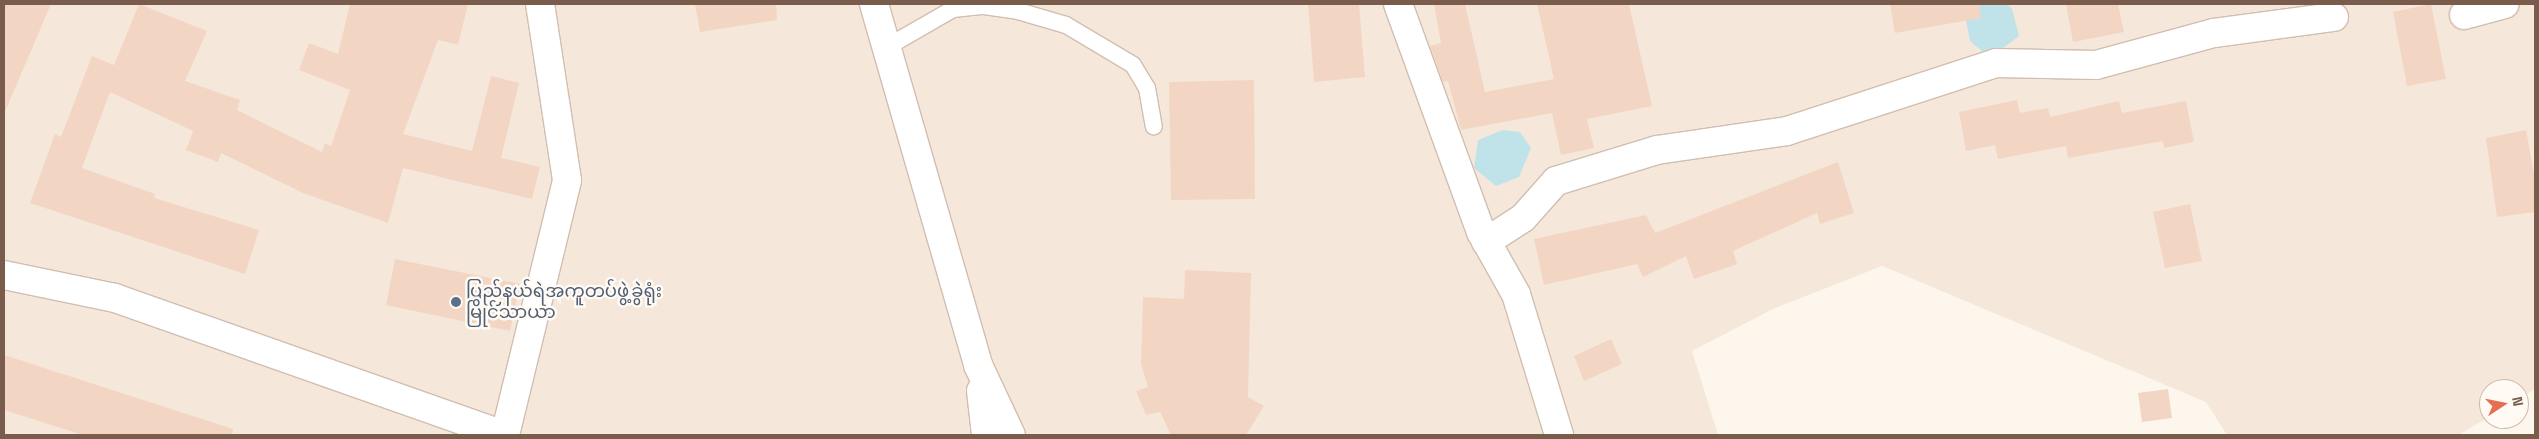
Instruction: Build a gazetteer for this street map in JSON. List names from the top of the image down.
{
  "places": ["ပြည်နယ်ရဲအကူတပ်ဖွဲ့ခွဲရုံး မြိုင်သာယာ"],
  "north": "right"
}
